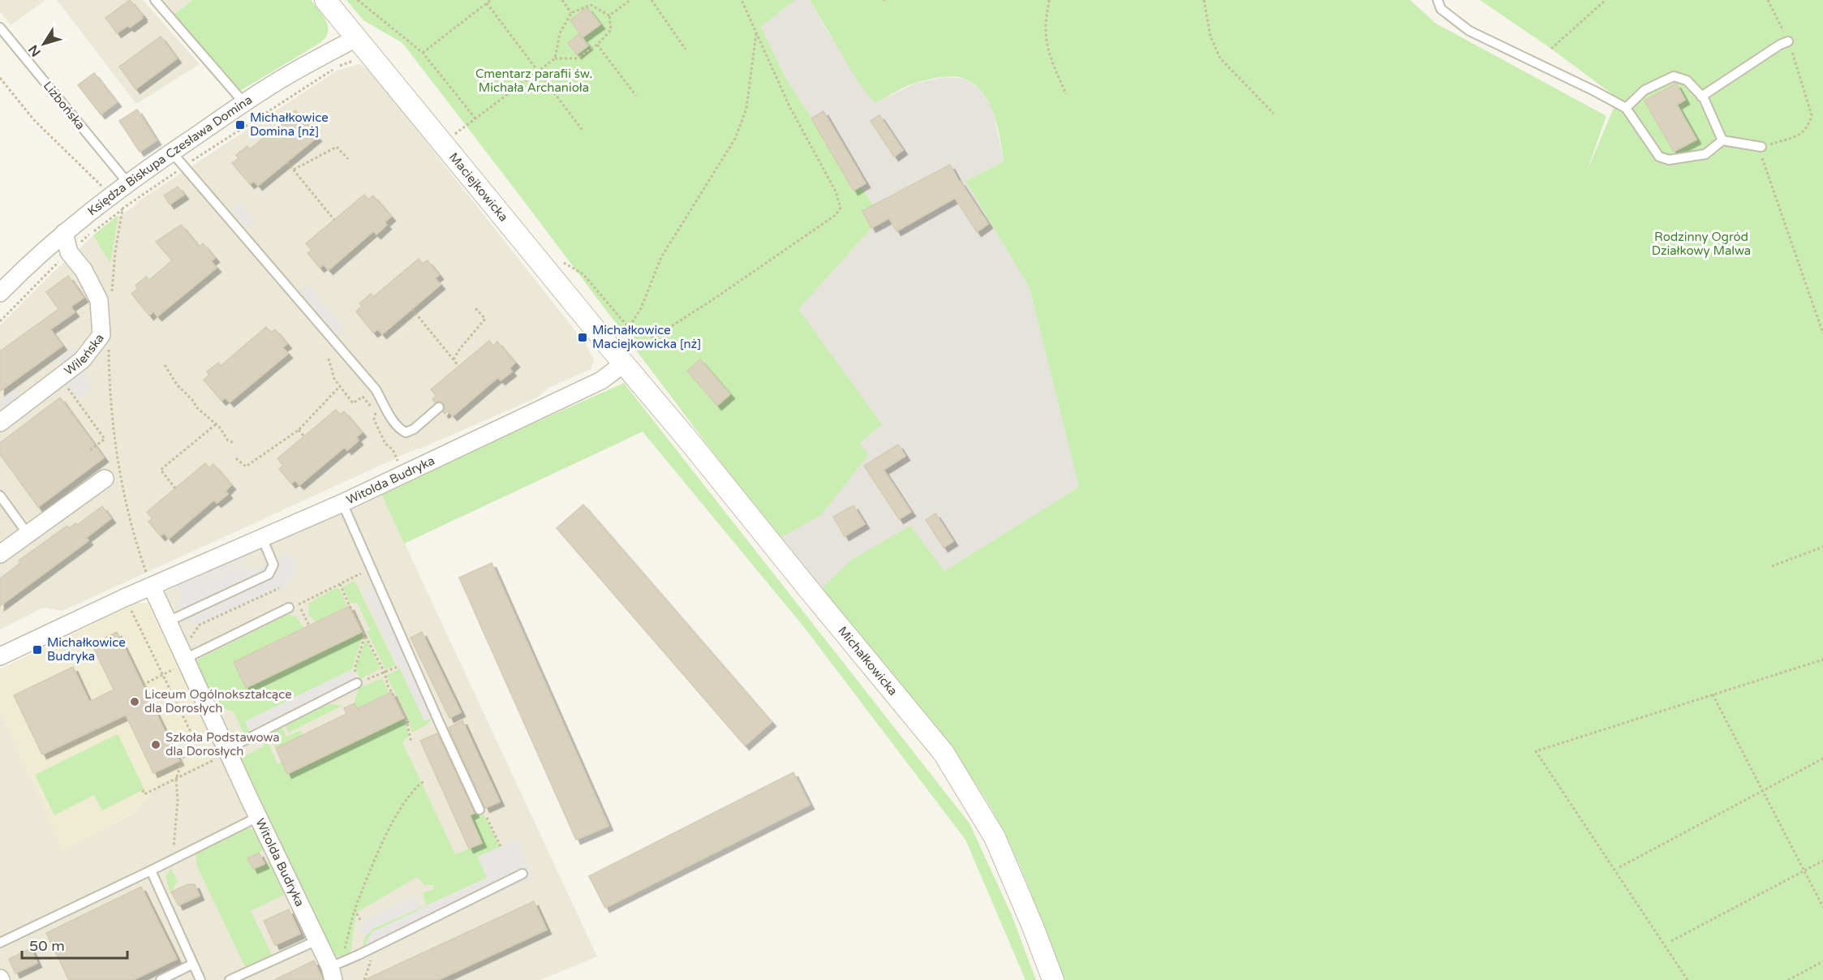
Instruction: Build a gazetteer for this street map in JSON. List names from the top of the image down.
{
  "streets": {
    "street": [
      "Księdza Biskupa Czesława Domina",
      "Maciejkowicka",
      "Wileńska",
      "Witolda Budryka",
      "Michałkowicka"
    ],
    "lane": ["Lizbońska"]
  },
  "crossings": [
    ["Lizbońska", "Księdza Biskupa Czesława Domina"],
    ["Księdza Biskupa Czesława Domina", "Maciejkowicka"],
    ["Księdza Biskupa Czesława Domina", "Wileńska"],
    ["Maciejkowicka", "Witolda Budryka"],
    ["Maciejkowicka", "Michałkowicka"],
    ["Witolda Budryka", "Michałkowicka"]
  ],
  "parks": ["Cmentarz parafii św. Michała Archanioła", "Rodzinny Ogród Działkowy Malwa"],
  "places": {
    "transit": ["Michałkowice Domina [nż]", "Michałkowice Maciejkowicka [nż]", "Michałkowice Budryka"],
    "other": ["Liceum Ogólnokształcące dla Dorosłych", "Szkoła Podstawowa dla Dorosłych"]
  },
  "scale_bar": "50 m",
  "north": "bottom left"
}
